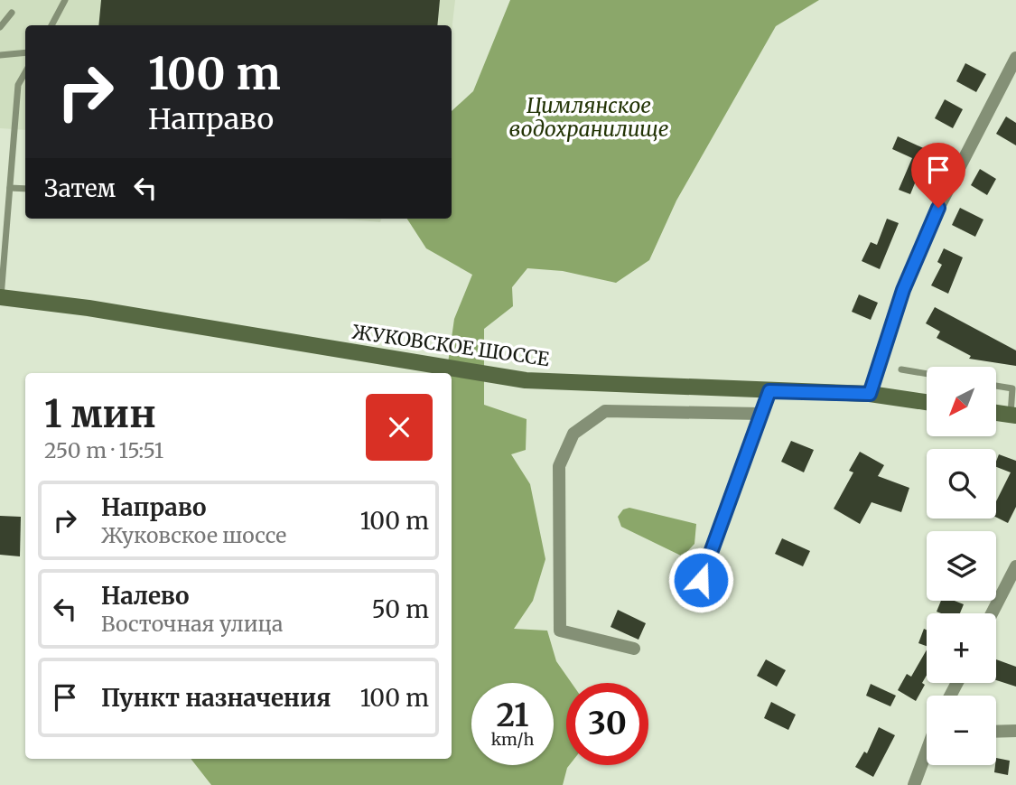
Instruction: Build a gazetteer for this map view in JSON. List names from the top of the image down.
{
  "streets": {
    "main road": ["ЖУКОВСКОЕ ШОССЕ"]
  },
  "water": ["Цимлянское водохранилище"],
  "north": "bottom left",
  "page": {
    "turn": ["100 m", "Направо"],
    "then": "Затем",
    "map_buttons": ["+", "−"],
    "heading": ["1 мин", "250 m · 15:51"],
    "list": [
      {
        "name": "Направо",
        "note": "Жуковское шоссе",
        "value": "100 m"
      },
      {
        "name": "Налево",
        "note": "Восточная улица",
        "value": "50 m"
      },
      {
        "name": "Пункт назначения",
        "value": "100 m"
      }
    ],
    "speed": "21 km/h",
    "limit": "30"
  }
}
